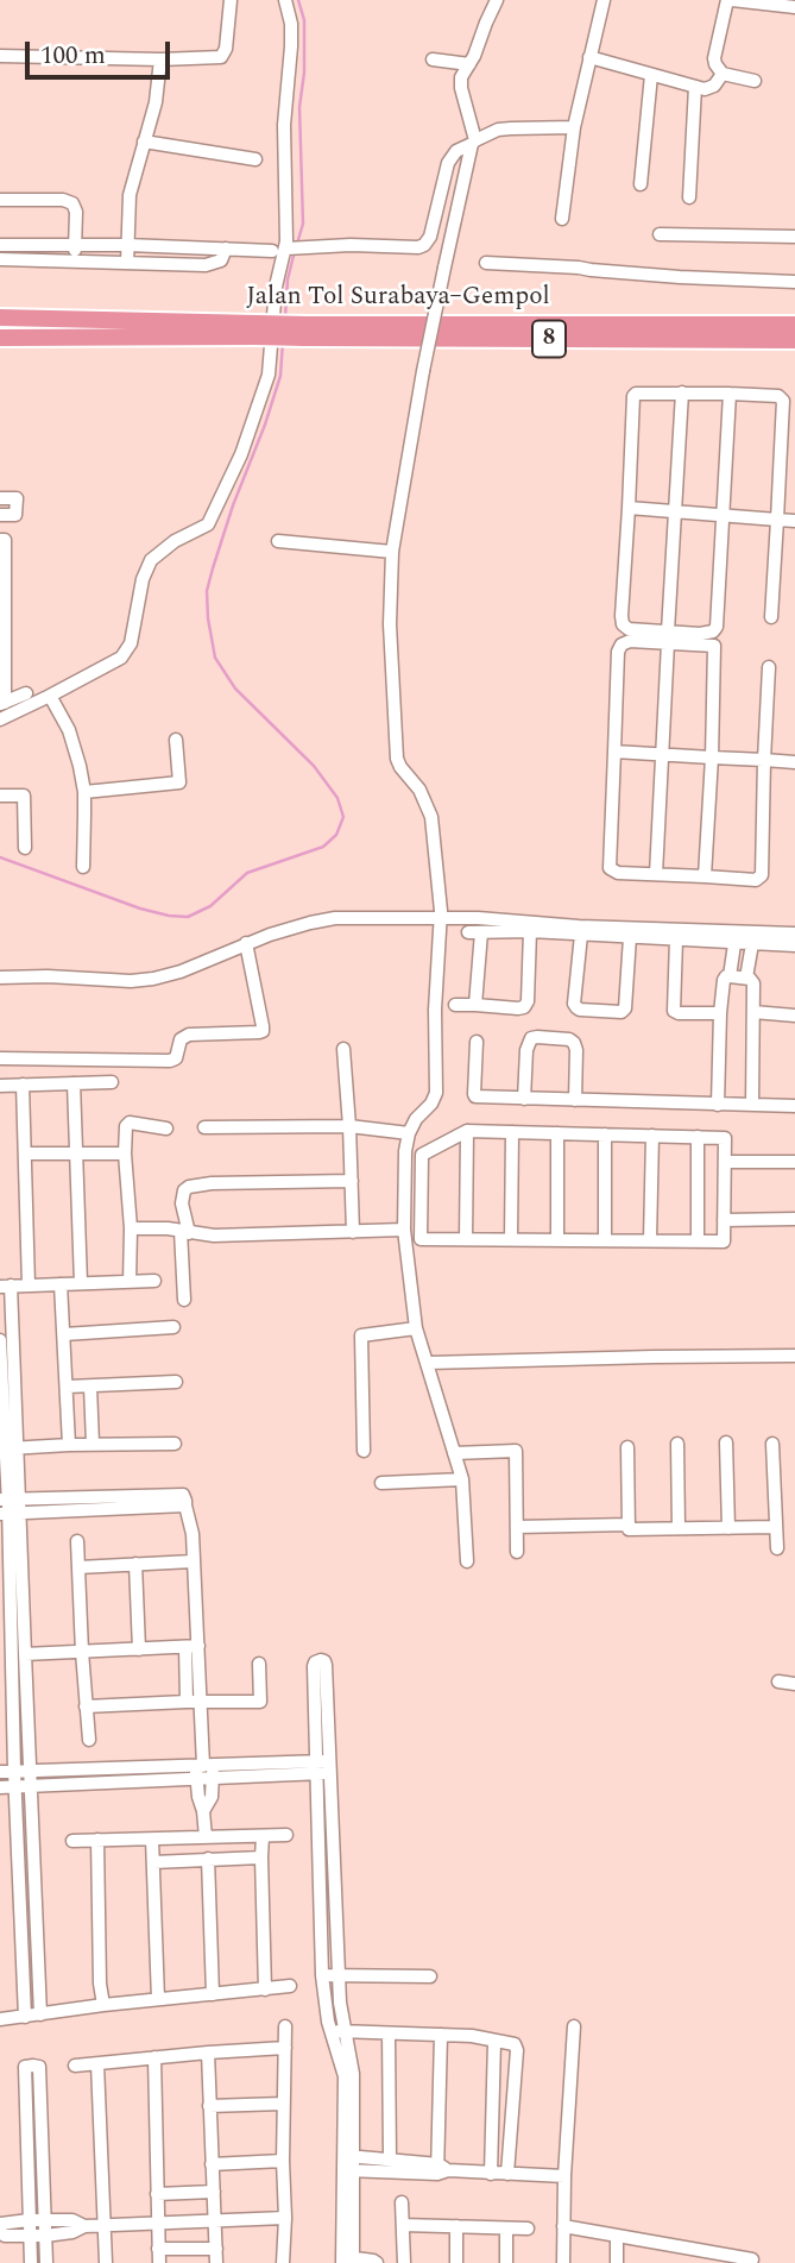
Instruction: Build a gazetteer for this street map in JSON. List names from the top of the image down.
{
  "streets": {
    "highway": ["Jalan Tol Surabaya–Gempol", "8"]
  },
  "scale_bar": "100 m"
}
